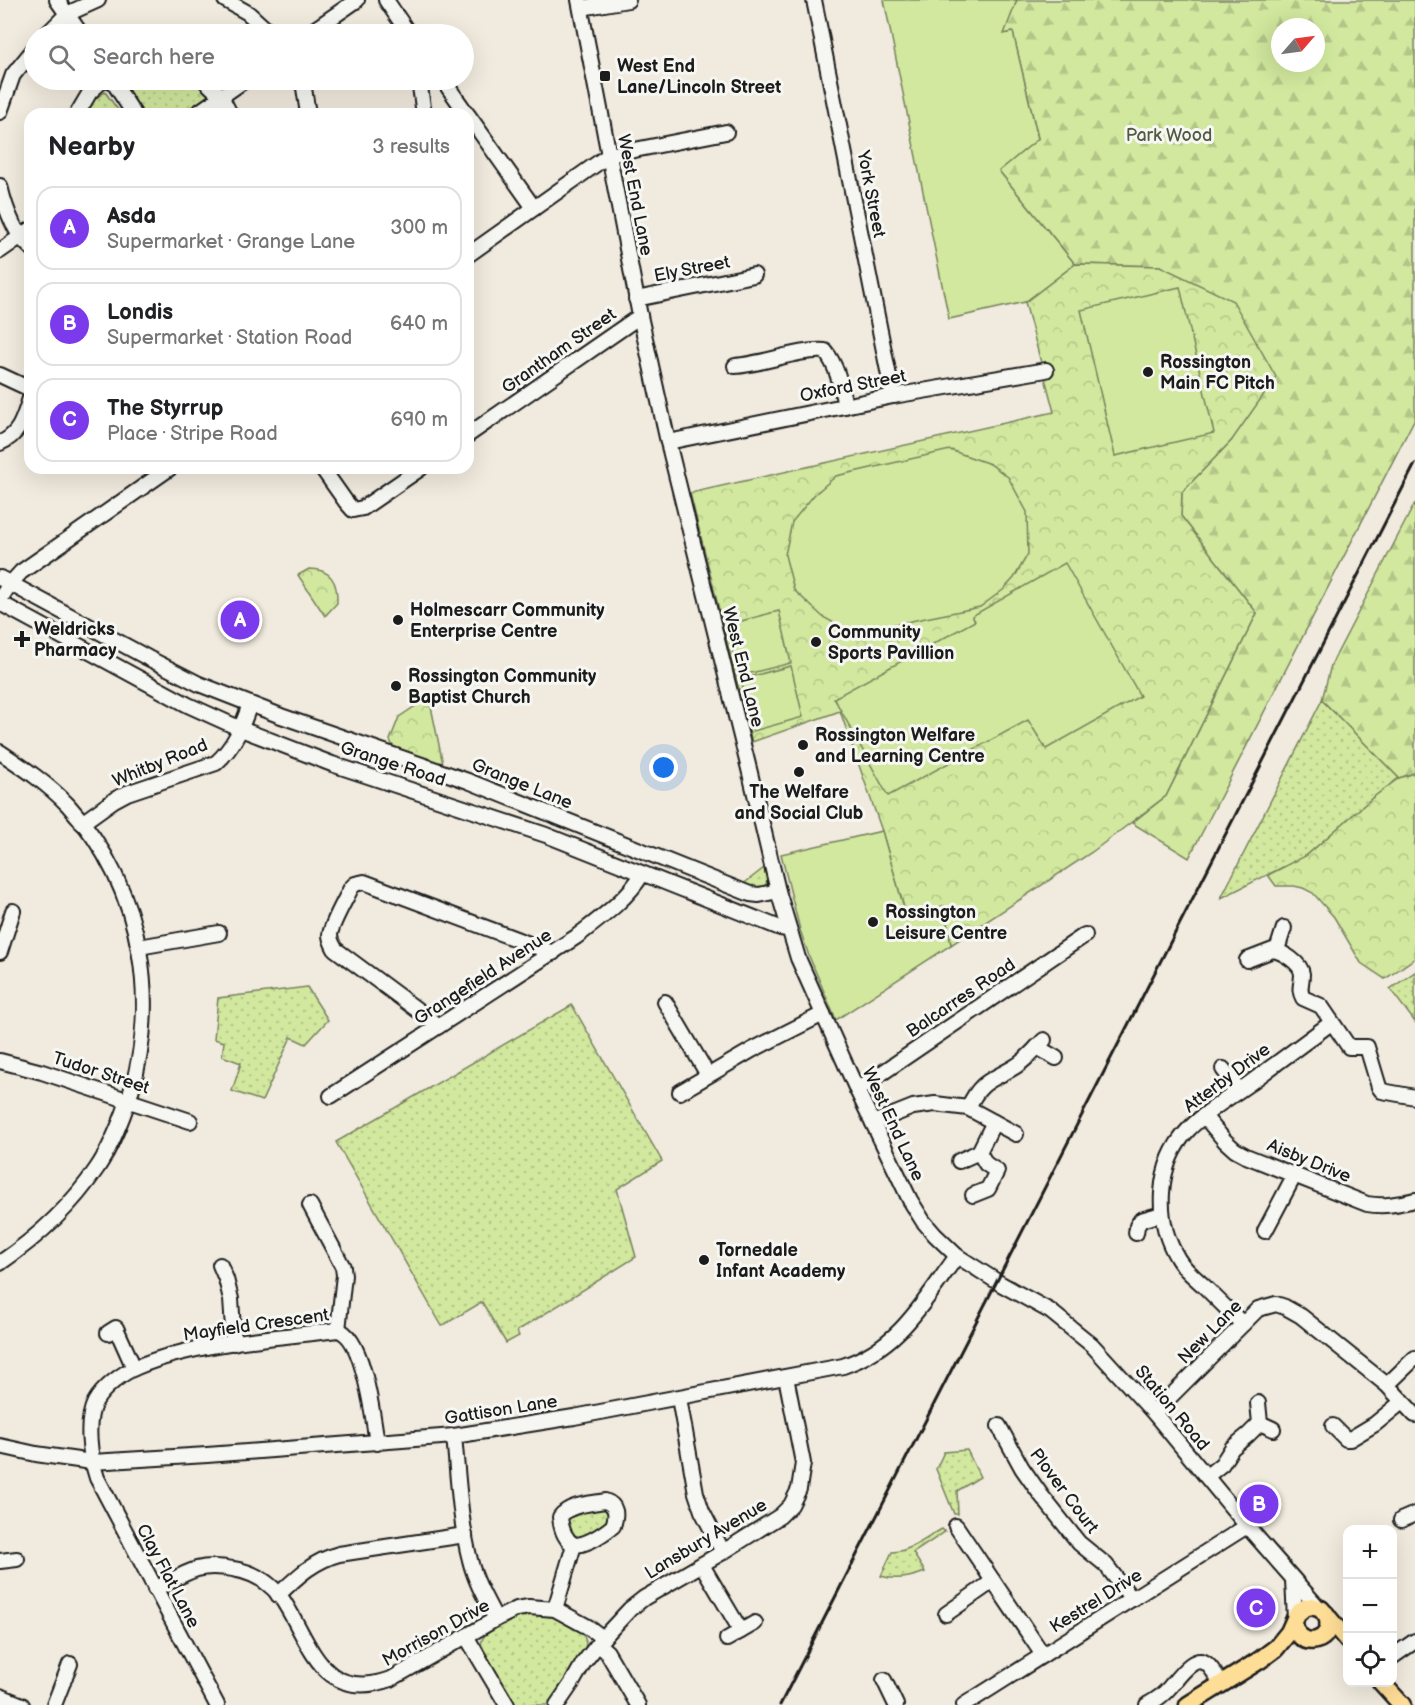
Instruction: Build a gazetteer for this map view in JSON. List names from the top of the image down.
{
  "streets": {
    "street": [
      "York Street",
      "West End Lane",
      "Ely Street",
      "Grantham Street",
      "Oxford Street",
      "Whitby Road",
      "Grange Road",
      "Grange Lane",
      "Grangefield Avenue",
      "Balcarres Road",
      "Tudor Street",
      "Atterby Drive",
      "Aisby Drive",
      "Mayfield Crescent",
      "New Lane",
      "Station Road",
      "Gattison Lane",
      "Plover Court",
      "Lansbury Avenue",
      "Clay Flat Lane",
      "Kestrel Drive",
      "Morrison Drive"
    ]
  },
  "crossings": [
    ["York Street", "Oxford Street"],
    ["West End Lane", "Ely Street"],
    ["West End Lane", "Grantham Street"],
    ["West End Lane", "Oxford Street"],
    ["West End Lane", "Grange Road"],
    ["West End Lane", "Grange Lane"],
    ["West End Lane", "Balcarres Road"],
    ["West End Lane", "Station Road"],
    ["West End Lane", "Gattison Lane"],
    ["Whitby Road", "Grange Road"],
    ["Grange Road", "Grangefield Avenue"],
    ["Atterby Drive", "Aisby Drive"],
    ["Atterby Drive", "New Lane"],
    ["Mayfield Crescent", "Gattison Lane"],
    ["Mayfield Crescent", "Clay Flat Lane"],
    ["New Lane", "Station Road"],
    ["Station Road", "Kestrel Drive"],
    ["Gattison Lane", "Lansbury Avenue"],
    ["Gattison Lane", "Clay Flat Lane"],
    ["Plover Court", "Kestrel Drive"],
    ["Lansbury Avenue", "Morrison Drive"],
    ["Clay Flat Lane", "Morrison Drive"]
  ],
  "parks": ["Park Wood"],
  "places": {
    "transit": ["West End Lane/Lincoln Street"],
    "other": [
      "Rossington Main FC Pitch",
      "Holmescarr Community Enterprise Centre",
      "Community Sports Pavillion",
      "Rossington Community Baptist Church",
      "Rossington Welfare and Learning Centre",
      "The Welfare and Social Club",
      "Rossington Leisure Centre",
      "Tornedale Infant Academy"
    ],
    "health": ["Weldricks Pharmacy"]
  },
  "north": "top right",
  "page": {
    "search": "Search here",
    "heading": ["Nearby", "3 results"],
    "list": [
      {
        "mark": "A",
        "name": "Asda",
        "note": "Supermarket · Grange Lane",
        "value": "300 m"
      },
      {
        "mark": "B",
        "name": "Londis",
        "note": "Supermarket · Station Road",
        "value": "640 m"
      },
      {
        "mark": "C",
        "name": "The Styrrup",
        "note": "Place · Stripe Road",
        "value": "690 m"
      }
    ],
    "pins": ["A", "B", "C"],
    "map_buttons": ["+", "−"]
  }
}
